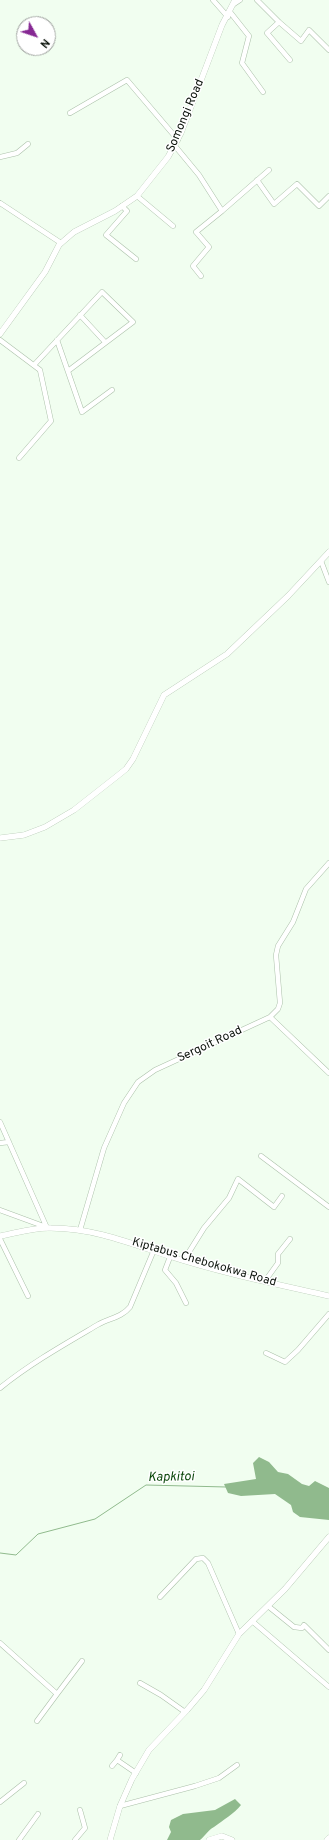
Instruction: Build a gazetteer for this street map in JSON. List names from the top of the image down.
{
  "streets": {
    "street": ["Somongi Road", "Sergoit Road", "Kiptabus Chebokokwa Road"]
  },
  "crossings": [
    ["Sergoit Road", "Kiptabus Chebokokwa Road"]
  ],
  "water": ["Kapkitoi"],
  "north": "bottom right"
}
